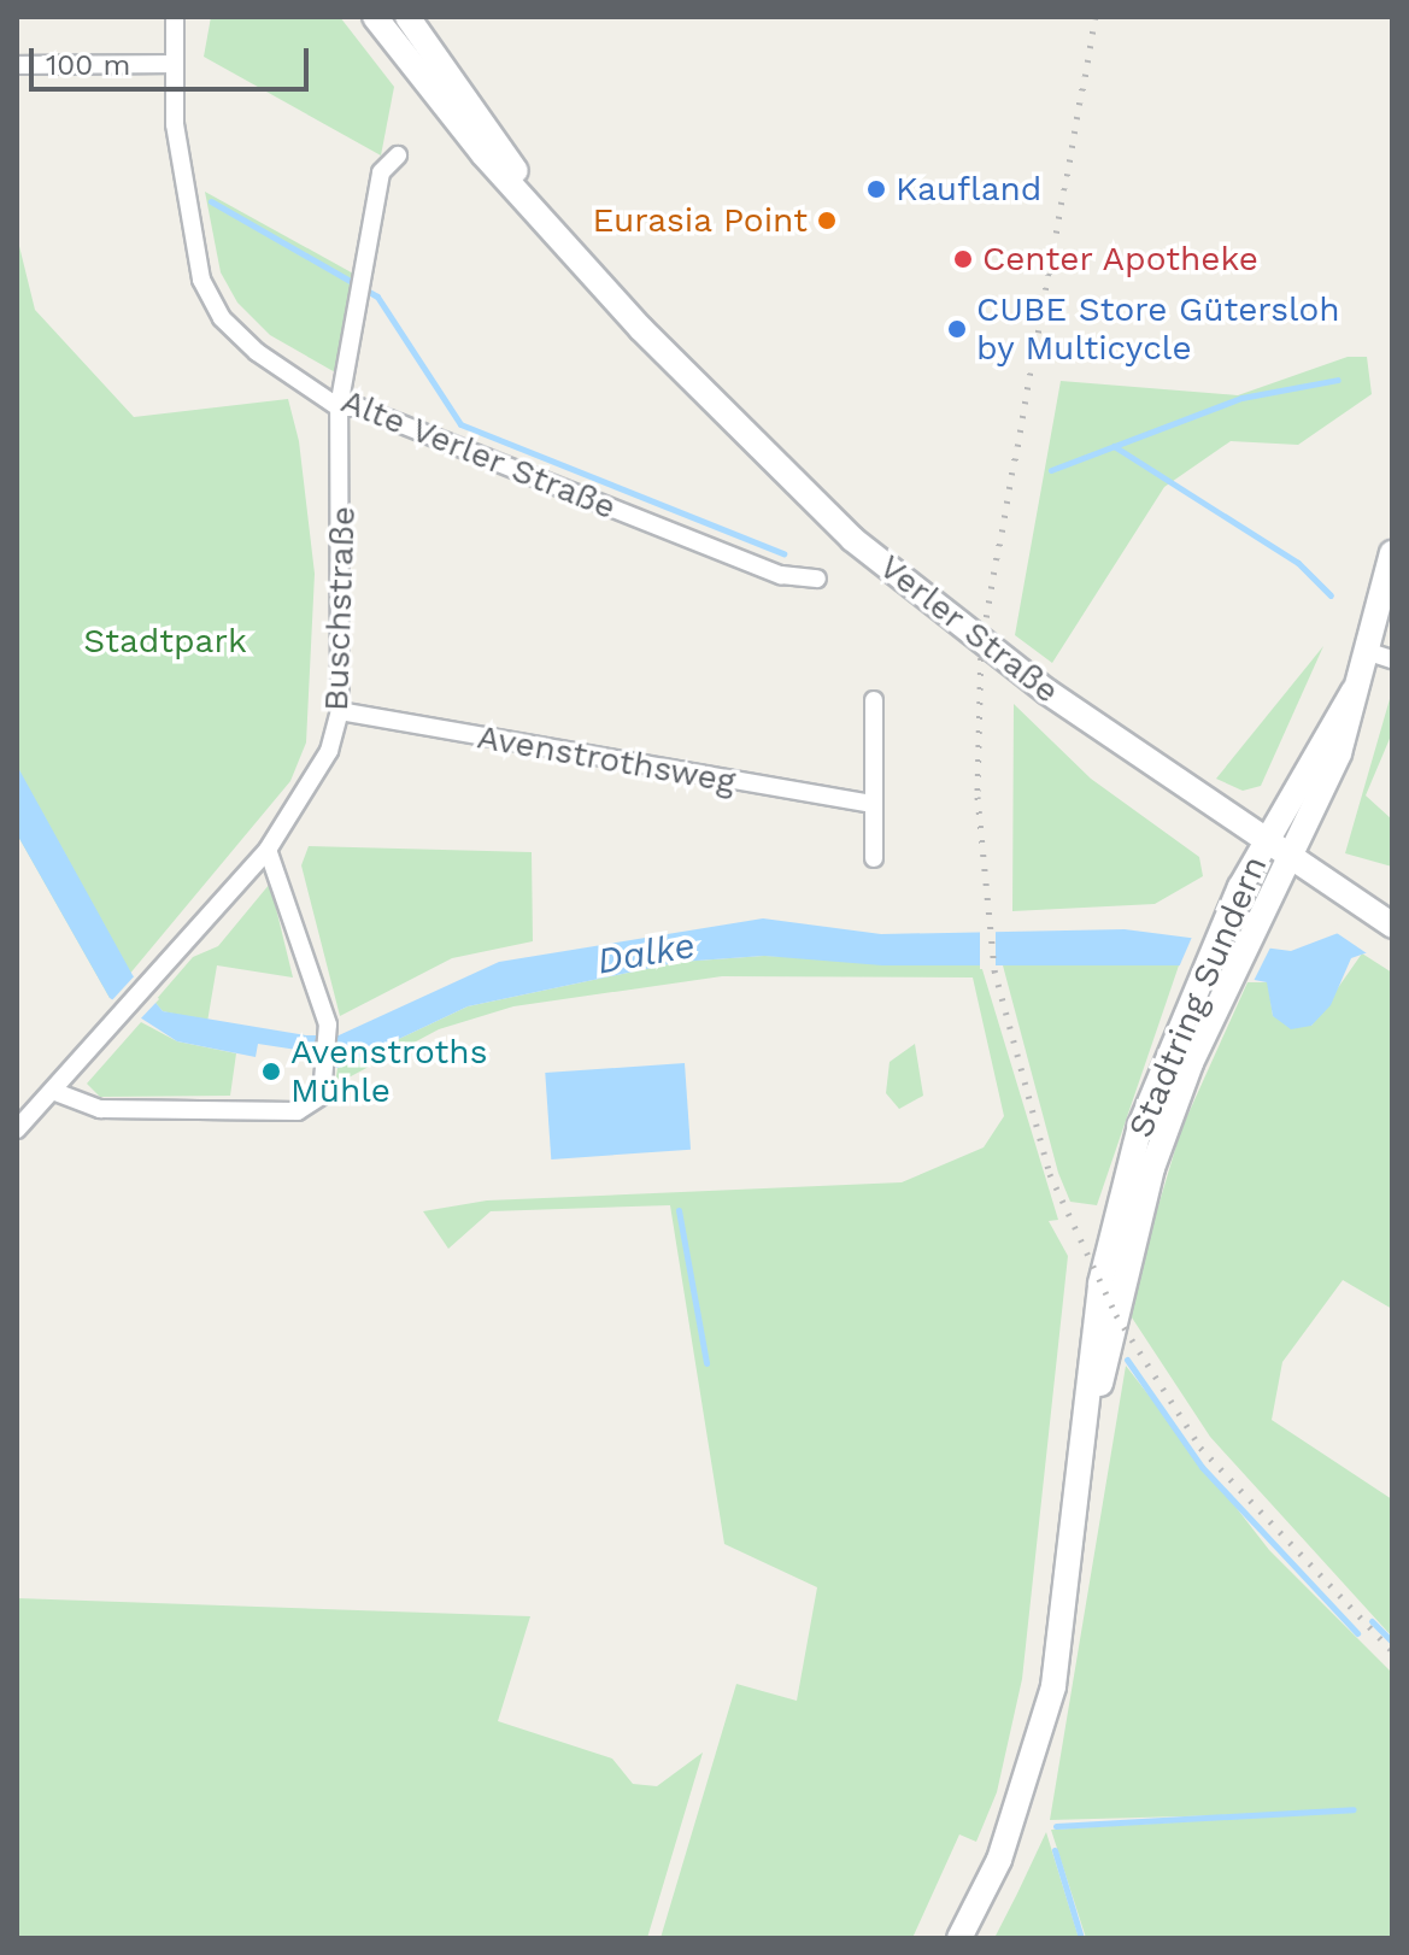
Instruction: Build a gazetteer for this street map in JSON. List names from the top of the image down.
{
  "streets": {
    "main road": ["Verler Straße", "Stadtring Sundern"],
    "street": ["Alte Verler Straße", "Buschstraße", "Avenstrothsweg"]
  },
  "crossings": [
    ["Alte Verler Straße", "Buschstraße"],
    ["Buschstraße", "Avenstrothsweg"],
    ["Verler Straße", "Stadtring Sundern"]
  ],
  "water": ["Dalke"],
  "parks": ["Stadtpark"],
  "places": [
    "Kaufland",
    "Eurasia Point",
    "Center Apotheke",
    "CUBE Store Gütersloh by Multicycle",
    "Avenstroths Mühle"
  ],
  "scale_bar": "100 m"
}
